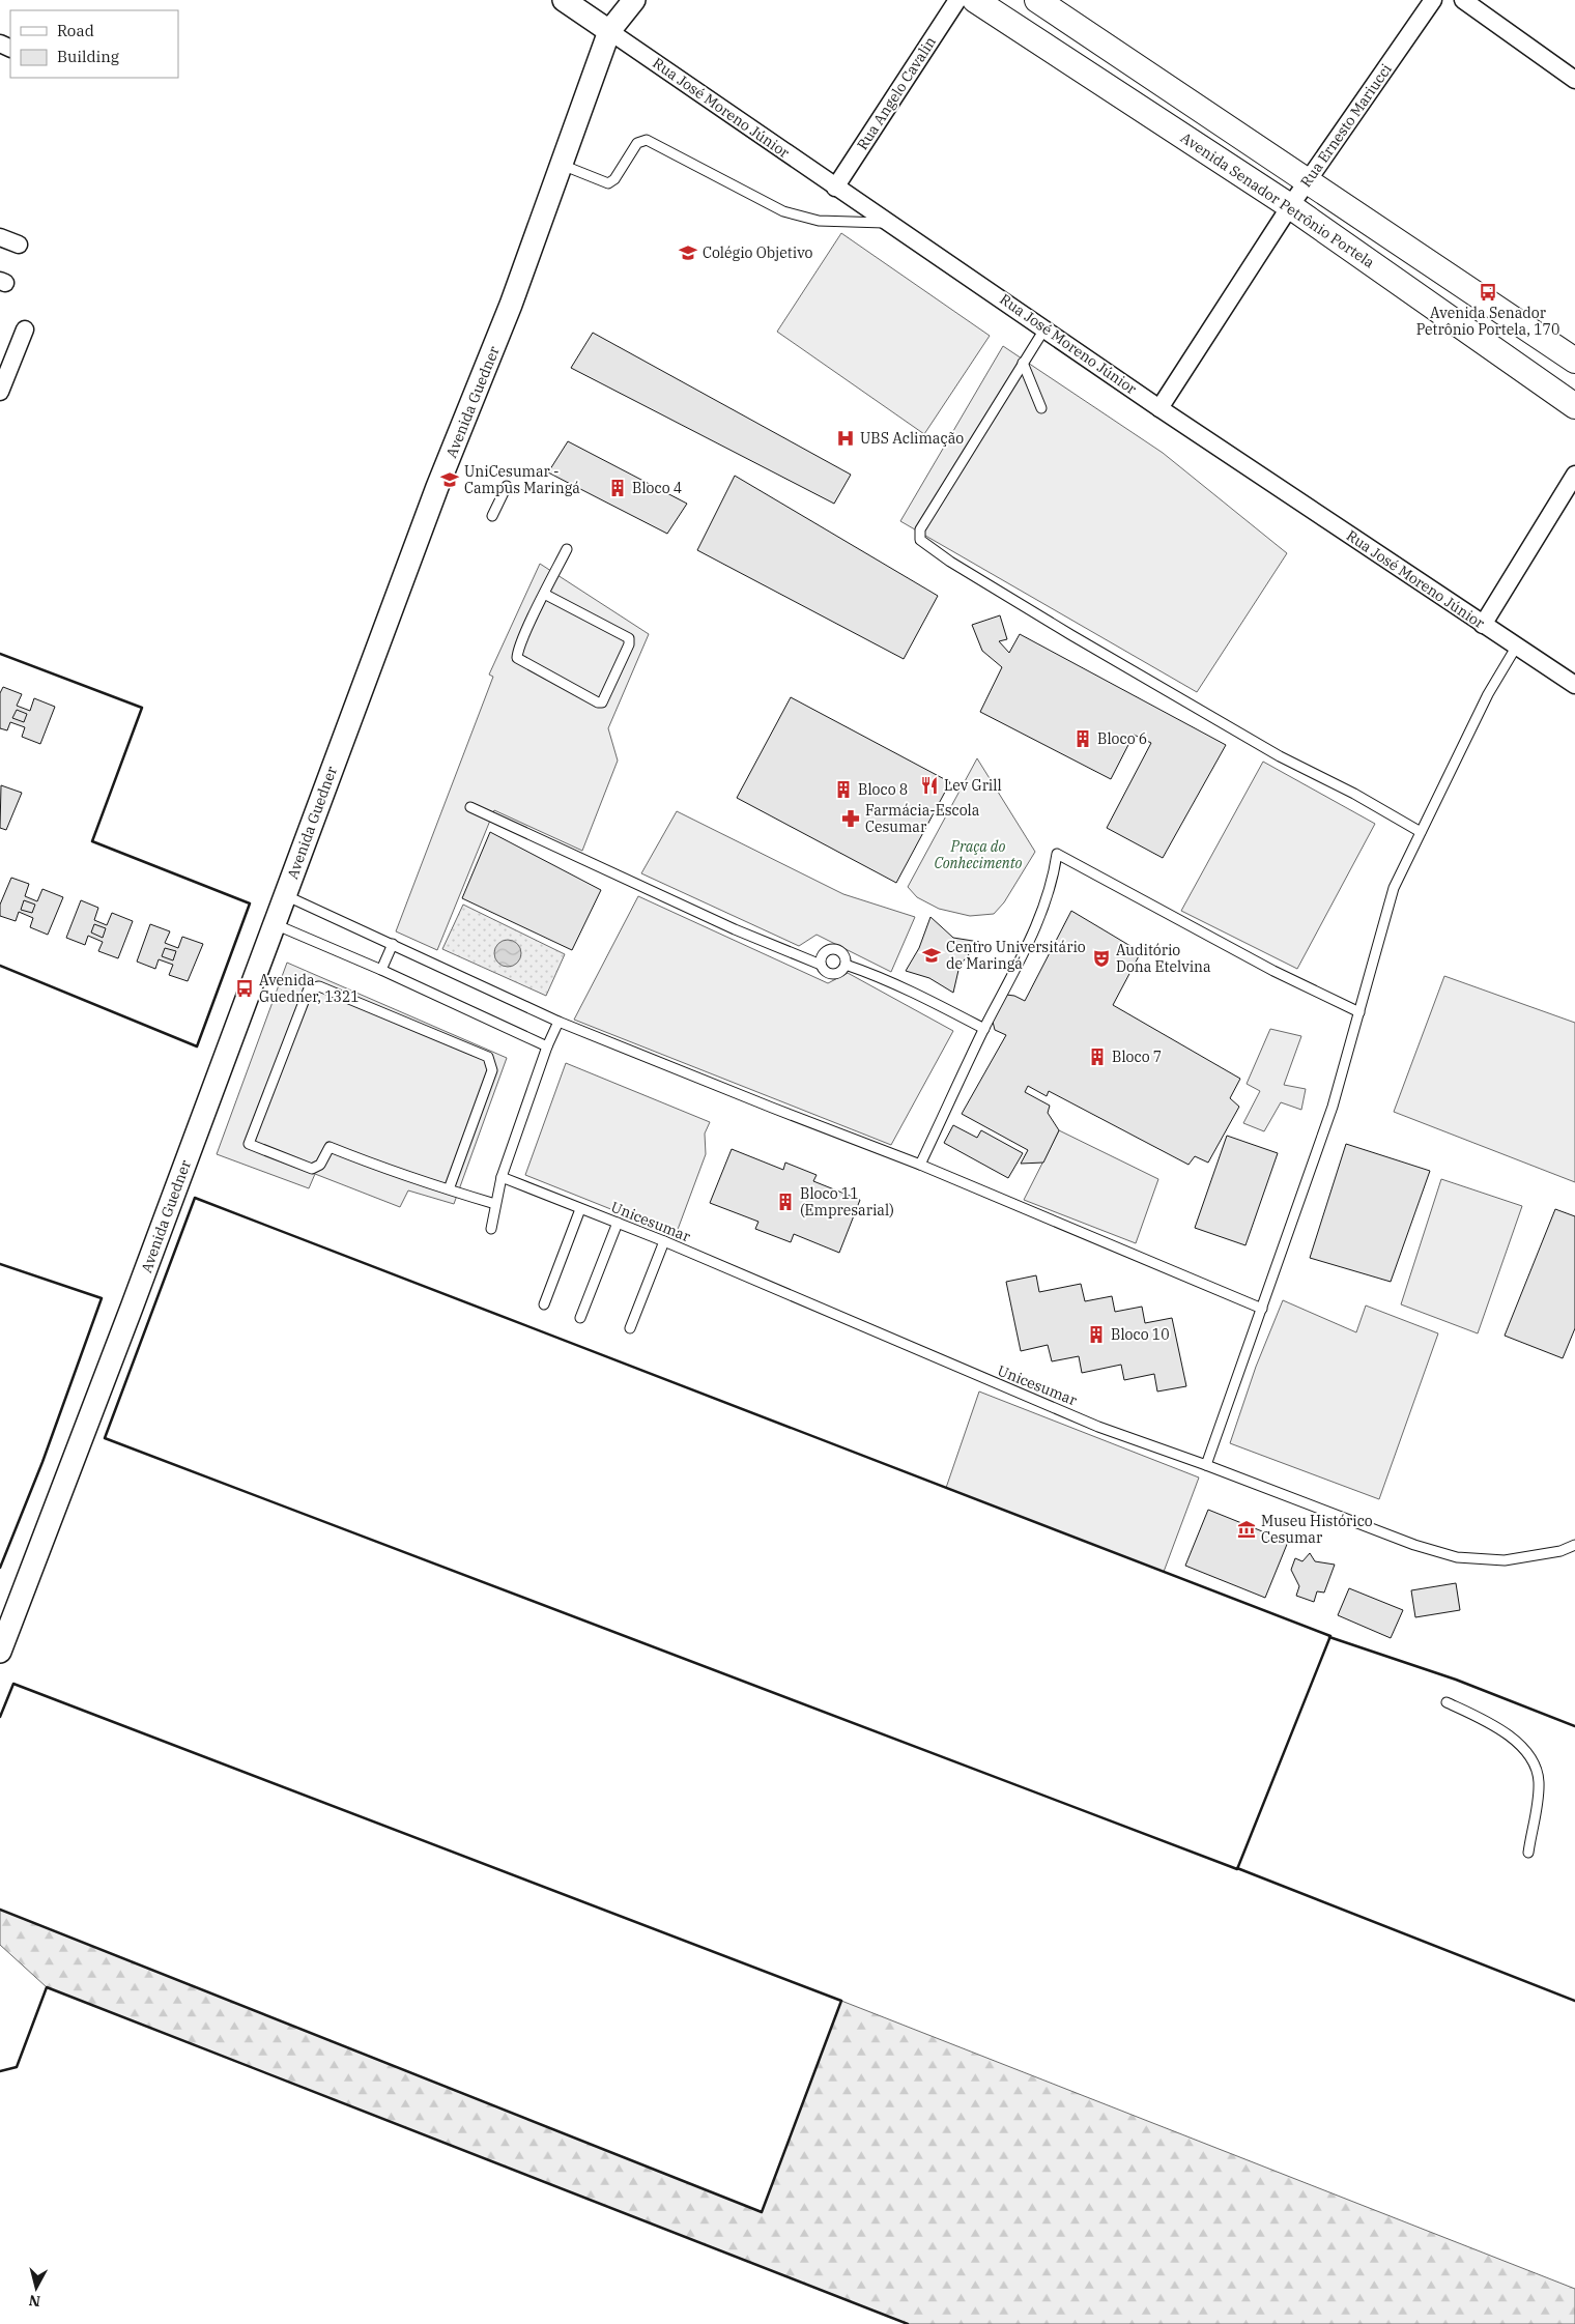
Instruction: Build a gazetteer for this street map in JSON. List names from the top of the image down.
{
  "streets": {
    "main road": ["Avenida Senador Petrônio Portela"],
    "street": [
      "Rua Angelo Cavalin",
      "Rua José Moreno Júnior",
      "Rua Ernesto Mariucci",
      "Avenida Guedner"
    ],
    "lane": ["Unicesumar"]
  },
  "crossings": [
    ["Rua Angelo Cavalin", "Rua José Moreno Júnior"],
    ["Rua José Moreno Júnior", "Rua Ernesto Mariucci"],
    ["Rua José Moreno Júnior", "Avenida Guedner"],
    ["Rua Ernesto Mariucci", "Avenida Senador Petrônio Portela"]
  ],
  "parks": ["Praça do Conhecimento"],
  "places": {
    "school or university": ["Colégio Objetivo", "UniCesumar - Campus Maringá", "Centro Universitário de Maringá"],
    "bus stop": ["Avenida Senador Petrônio Portela, 170", "Avenida Guedner, 1321"],
    "hospital": ["UBS Aclimação"],
    "building": [
      "Bloco 4",
      "Bloco 6",
      "Bloco 8",
      "Bloco 7",
      "Bloco 11 (Empresarial)",
      "Bloco 10"
    ],
    "restaurant": ["Lev Grill"],
    "pharmacy": ["Farmácia-Escola Cesumar"],
    "theatre": ["Auditório Dona Etelvina"],
    "museum": ["Museu Histórico Cesumar"]
  },
  "legend": ["Road", "Building"],
  "north": "bottom"
}
